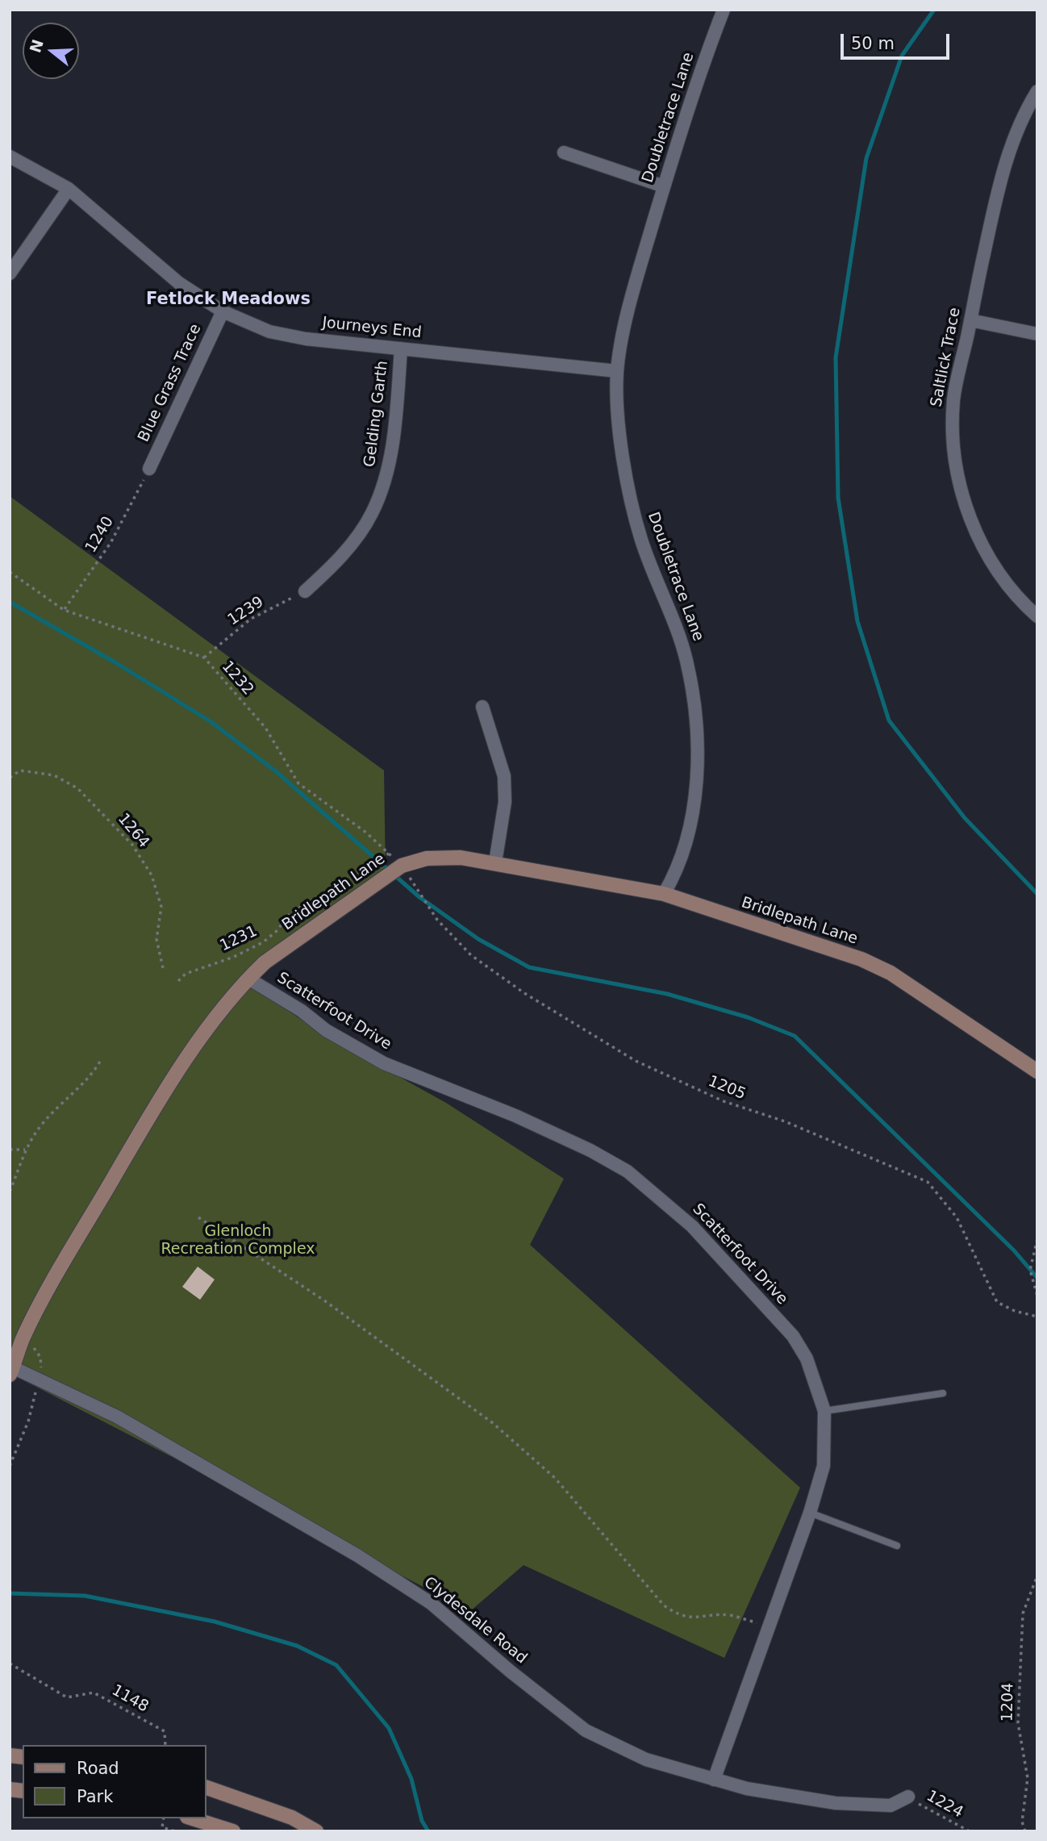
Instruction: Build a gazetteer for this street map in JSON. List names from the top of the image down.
{
  "streets": {
    "street": [
      "Doubletrace Lane",
      "Journeys End",
      "Saltlick Trace",
      "Blue Grass Trace",
      "Gelding Garth",
      "Bridlepath Lane",
      "Scatterfoot Drive",
      "Clydesdale Road"
    ],
    "path": [
      "1240",
      "1239",
      "1232",
      "1264",
      "1231",
      "1205",
      "1148",
      "1204",
      "1224"
    ]
  },
  "crossings": [
    ["Doubletrace Lane", "Journeys End"],
    ["Doubletrace Lane", "Bridlepath Lane"],
    ["Journeys End", "Blue Grass Trace"],
    ["Journeys End", "Gelding Garth"],
    ["Blue Grass Trace", "1240"],
    ["Gelding Garth", "1239"],
    ["1240", "1232"],
    ["1239", "1232"],
    ["1232", "Bridlepath Lane"],
    ["1232", "1231"],
    ["1232", "1205"],
    ["Bridlepath Lane", "Scatterfoot Drive"],
    ["Bridlepath Lane", "1205"],
    ["Bridlepath Lane", "Clydesdale Road"],
    ["Scatterfoot Drive", "Clydesdale Road"],
    ["Clydesdale Road", "1224"]
  ],
  "districts": ["Fetlock Meadows"],
  "parks": ["Glenloch Recreation Complex"],
  "legend": ["Road", "Park"],
  "scale_bar": "50 m",
  "north": "left"
}
